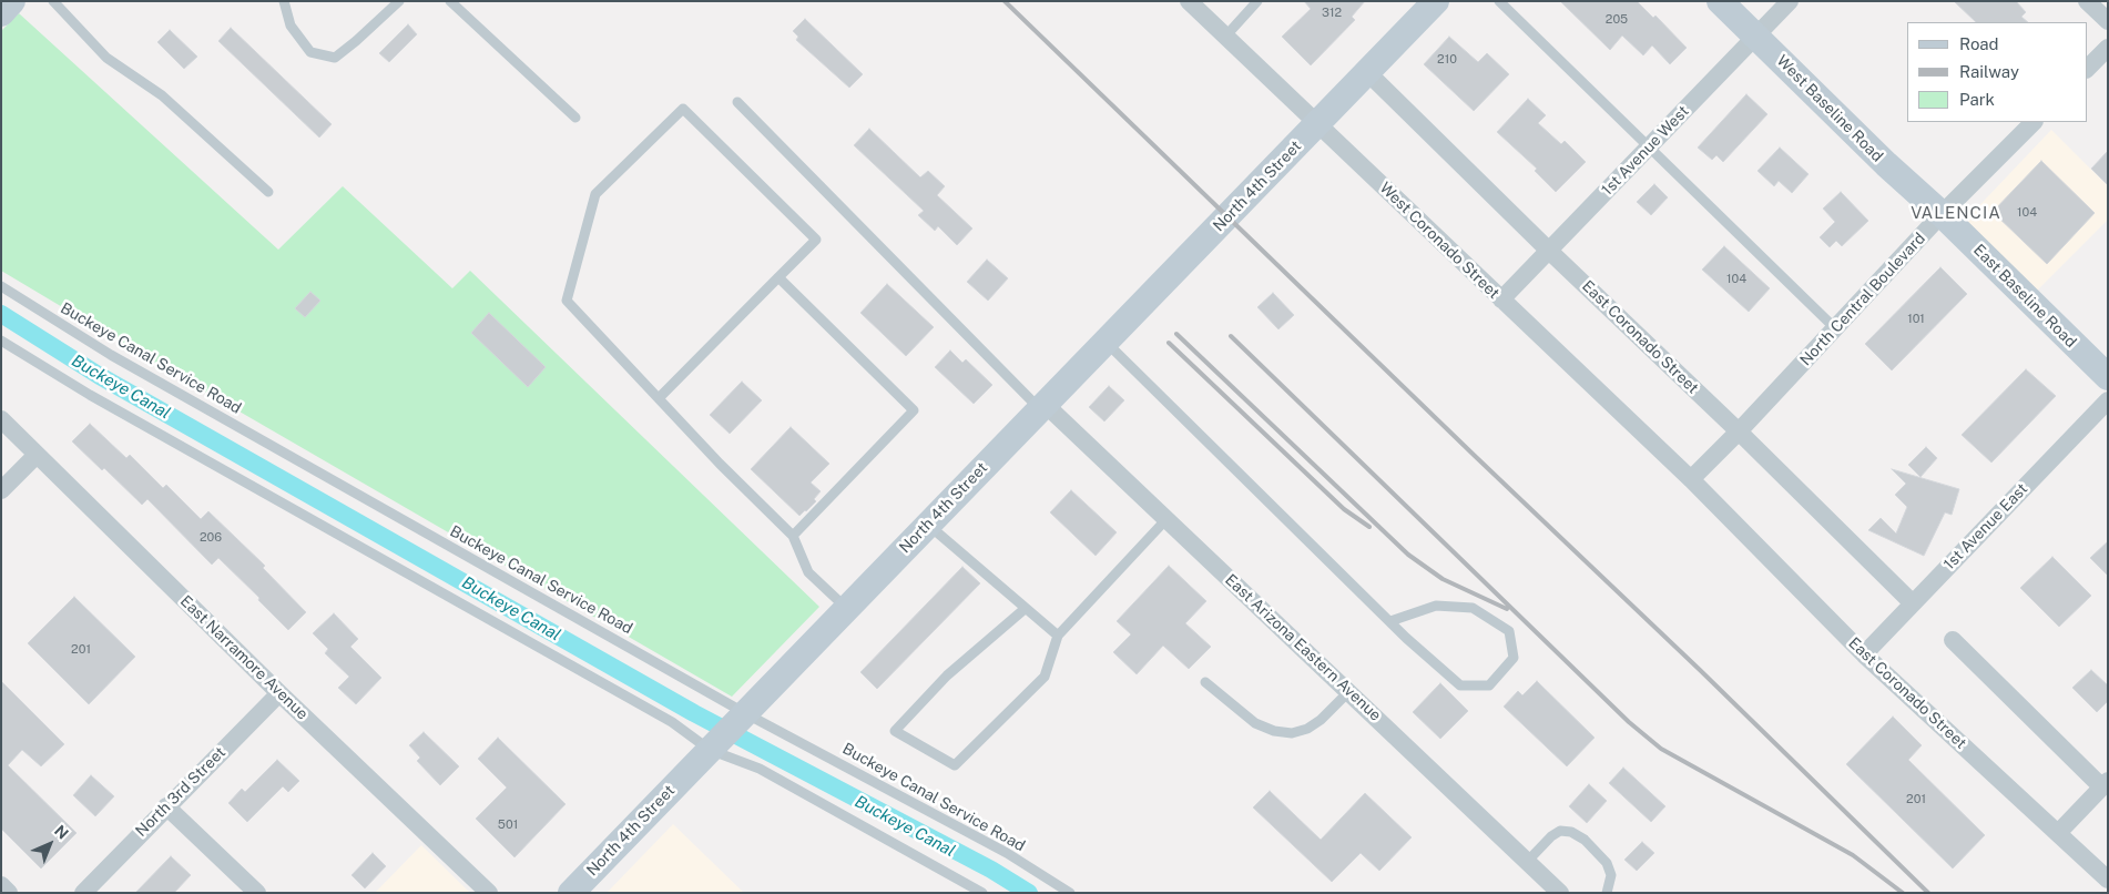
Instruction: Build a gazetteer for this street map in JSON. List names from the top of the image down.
{
  "streets": {
    "street": [
      "West Baseline Road",
      "1st Avenue West",
      "North 4th Street",
      "West Coronado Street",
      "East Baseline Road",
      "North Central Boulevard",
      "East Coronado Street",
      "1st Avenue East",
      "East Arizona Eastern Avenue",
      "East Narramore Avenue",
      "North 3rd Street"
    ],
    "lane": ["Buckeye Canal Service Road"]
  },
  "crossings": [
    ["West Baseline Road", "1st Avenue West"],
    ["West Baseline Road", "East Baseline Road"],
    ["West Baseline Road", "North Central Boulevard"],
    ["1st Avenue West", "West Coronado Street"],
    ["1st Avenue West", "East Coronado Street"],
    ["North 4th Street", "West Coronado Street"],
    ["North 4th Street", "East Coronado Street"],
    ["North 4th Street", "Buckeye Canal Service Road"],
    ["North 4th Street", "East Arizona Eastern Avenue"],
    ["West Coronado Street", "North Central Boulevard"],
    ["West Coronado Street", "East Coronado Street"],
    ["East Baseline Road", "North Central Boulevard"],
    ["North Central Boulevard", "East Coronado Street"],
    ["East Coronado Street", "1st Avenue East"],
    ["East Narramore Avenue", "North 3rd Street"]
  ],
  "districts": ["VALENCIA"],
  "water": ["Buckeye Canal"],
  "house_numbers": [
    "312",
    "205",
    "210",
    "104",
    "104",
    "101",
    "206",
    "201",
    "201",
    "501"
  ],
  "legend": ["Road", "Railway", "Park"],
  "north": "top right"
}
